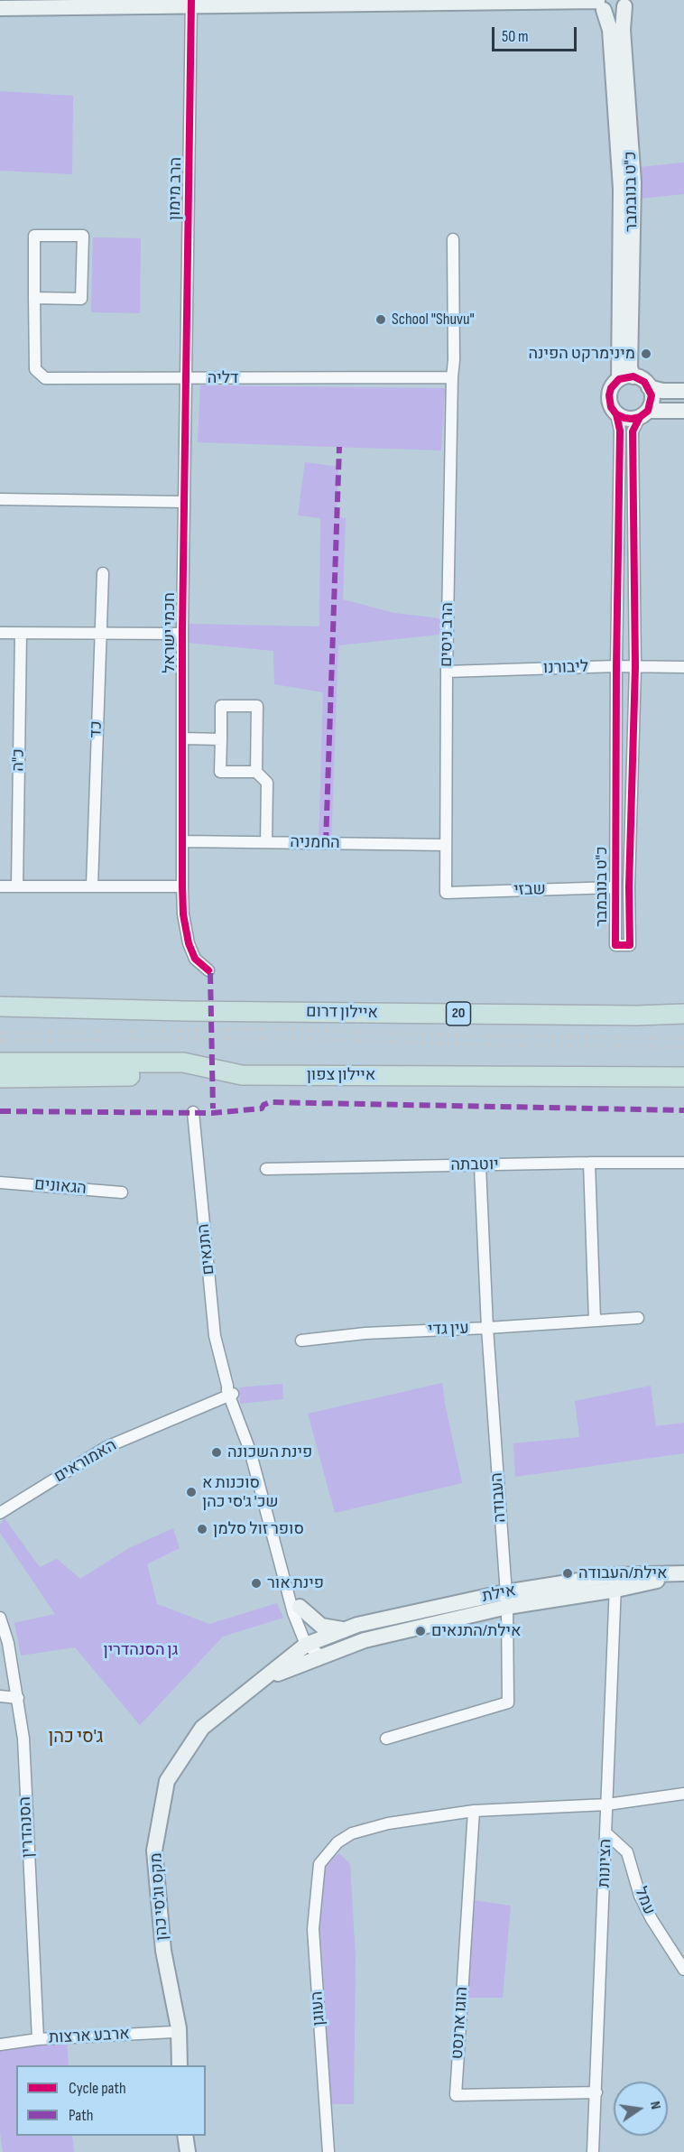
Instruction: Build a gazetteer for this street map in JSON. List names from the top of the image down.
{
  "streets": {
    "highway": ["איילון דרום", "20", "איילון צפון"],
    "street": [
      "הרב מימון",
      "כ\"ט בנובמבר",
      "דליה",
      "חכמי ישראל",
      "הרב ניסים",
      "ליבורנו",
      "כד",
      "כ\"ה",
      "החמניה",
      "שבזי",
      "יוטבתה",
      "הגאונים",
      "התנאים",
      "עין גדי",
      "האמוראים",
      "העבודה",
      "אילת",
      "הסנהדרין",
      "הציונות",
      "מקס וג'סי כהן",
      "עמל",
      "העוגן",
      "הוגו ארנסט",
      "ארבע ארצות"
    ]
  },
  "crossings": [
    ["הרב מימון", "דליה"],
    ["הרב מימון", "חכמי ישראל"],
    ["כ\"ט בנובמבר", "ליבורנו"],
    ["כ\"ט בנובמבר", "שבזי"],
    ["דליה", "חכמי ישראל"],
    ["דליה", "הרב ניסים"],
    ["חכמי ישראל", "החמניה"],
    ["הרב ניסים", "ליבורנו"],
    ["הרב ניסים", "החמניה"],
    ["הרב ניסים", "שבזי"],
    ["יוטבתה", "העבודה"],
    ["התנאים", "האמוראים"],
    ["התנאים", "אילת"],
    ["התנאים", "מקס וג'סי כהן"],
    ["עין גדי", "העבודה"],
    ["העבודה", "אילת"],
    ["אילת", "הציונות"],
    ["אילת", "מקס וג'סי כהן"],
    ["הסנהדרין", "ארבע ארצות"],
    ["הציונות", "עמל"],
    ["הציונות", "הוגו ארנסט"],
    ["מקס וג'סי כהן", "ארבע ארצות"],
    ["העוגן", "הוגו ארנסט"]
  ],
  "districts": ["ג'סי כהן"],
  "parks": ["גן הסנהדרין"],
  "places": [
    "School \"Shuvu\"",
    "מינימרקט הפינה",
    "פינת השכונה",
    "סוכנות א שכ' ג'סי כהן",
    "סופר זול סלמן",
    "אילת/העבודה",
    "פינת אור",
    "אילת/התנאים"
  ],
  "legend": ["Cycle path", "Path"],
  "scale_bar": "50 m",
  "north": "right"
}
